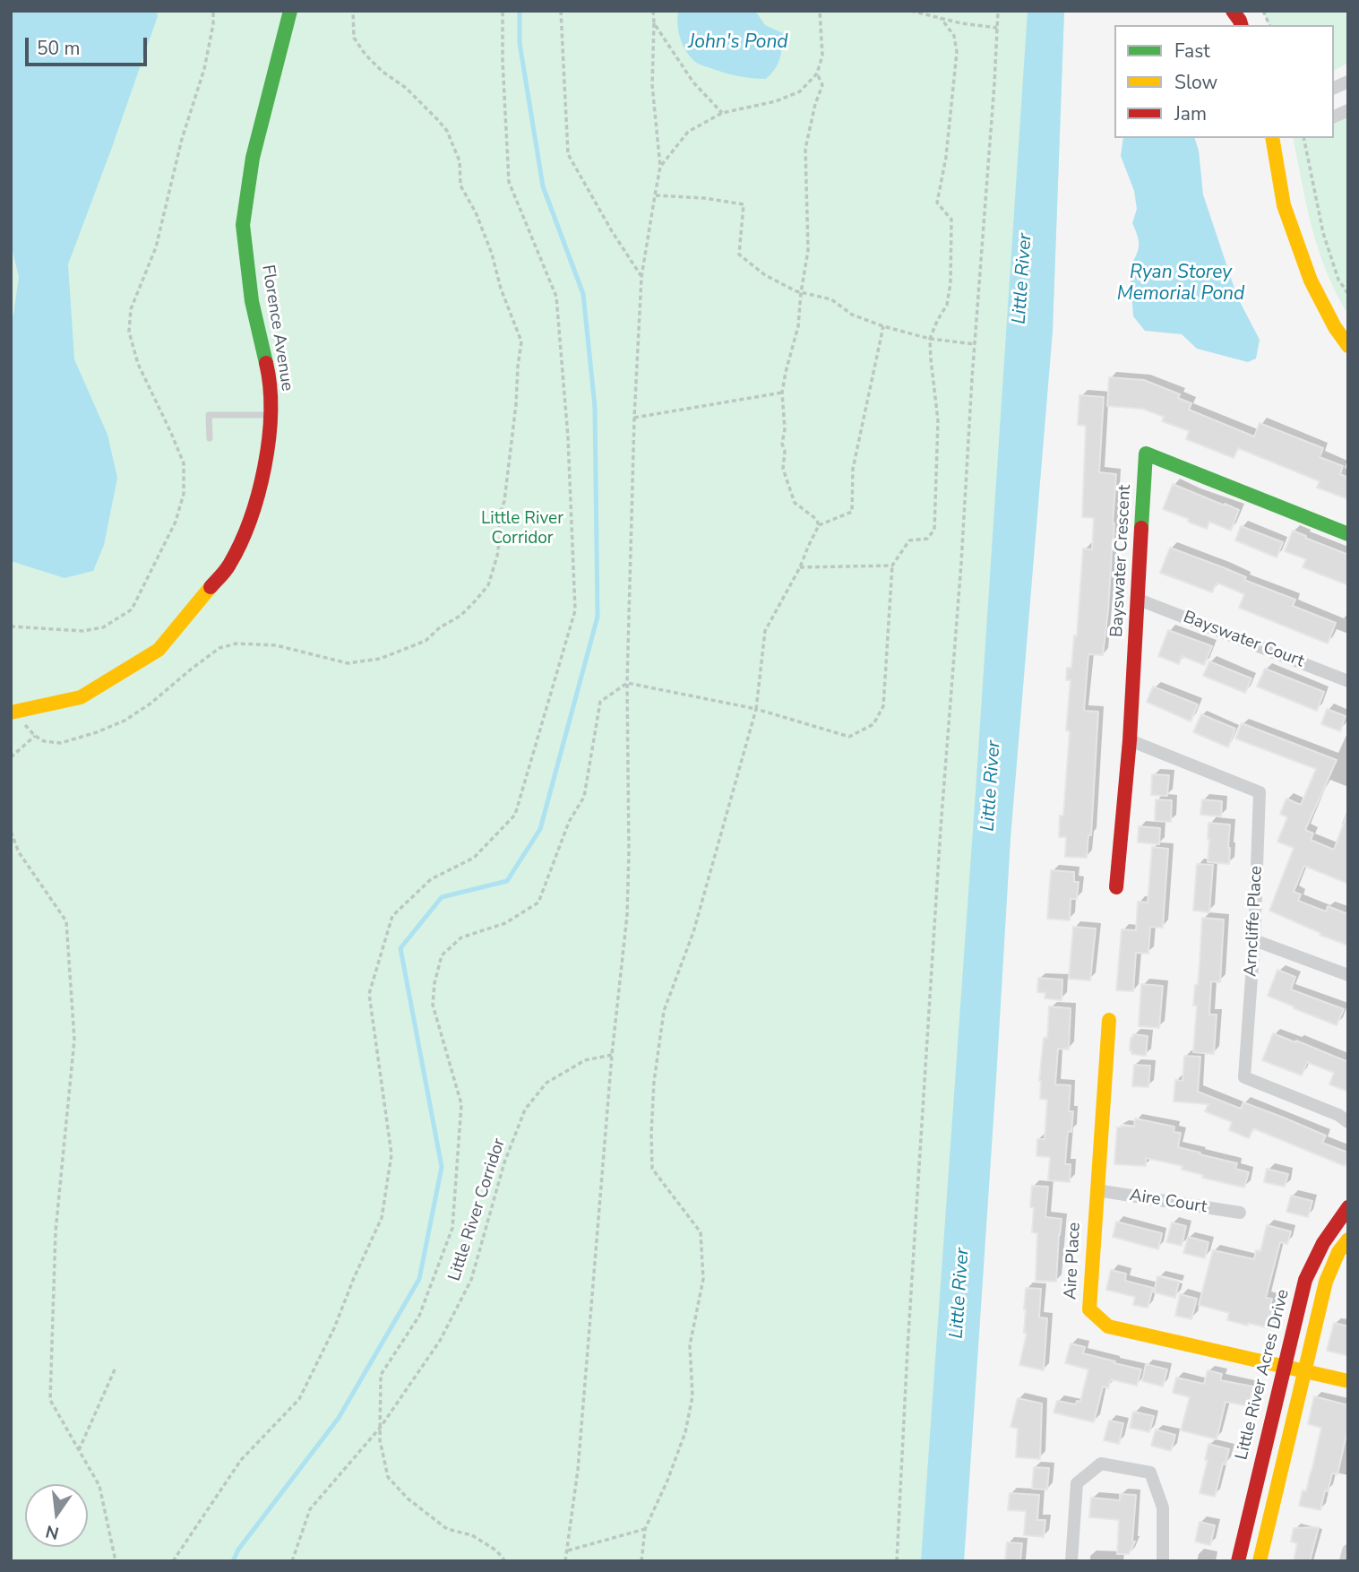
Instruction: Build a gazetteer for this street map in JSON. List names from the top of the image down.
{
  "streets": {
    "street": [
      "Florence Avenue",
      "Bayswater Crescent",
      "Bayswater Court",
      "Arncliffe Place",
      "Aire Court",
      "Aire Place",
      "Little River Acres Drive"
    ],
    "path": ["Little River Corridor"]
  },
  "crossings": [
    ["Bayswater Crescent", "Bayswater Court"],
    ["Bayswater Crescent", "Arncliffe Place"],
    ["Aire Court", "Aire Place"],
    ["Aire Place", "Little River Acres Drive"]
  ],
  "water": ["John's Pond", "Ryan Storey Memorial Pond", "Little River"],
  "parks": ["Little River Corridor"],
  "legend": ["Fast", "Slow", "Jam"],
  "scale_bar": "50 m",
  "north": "bottom"
}
